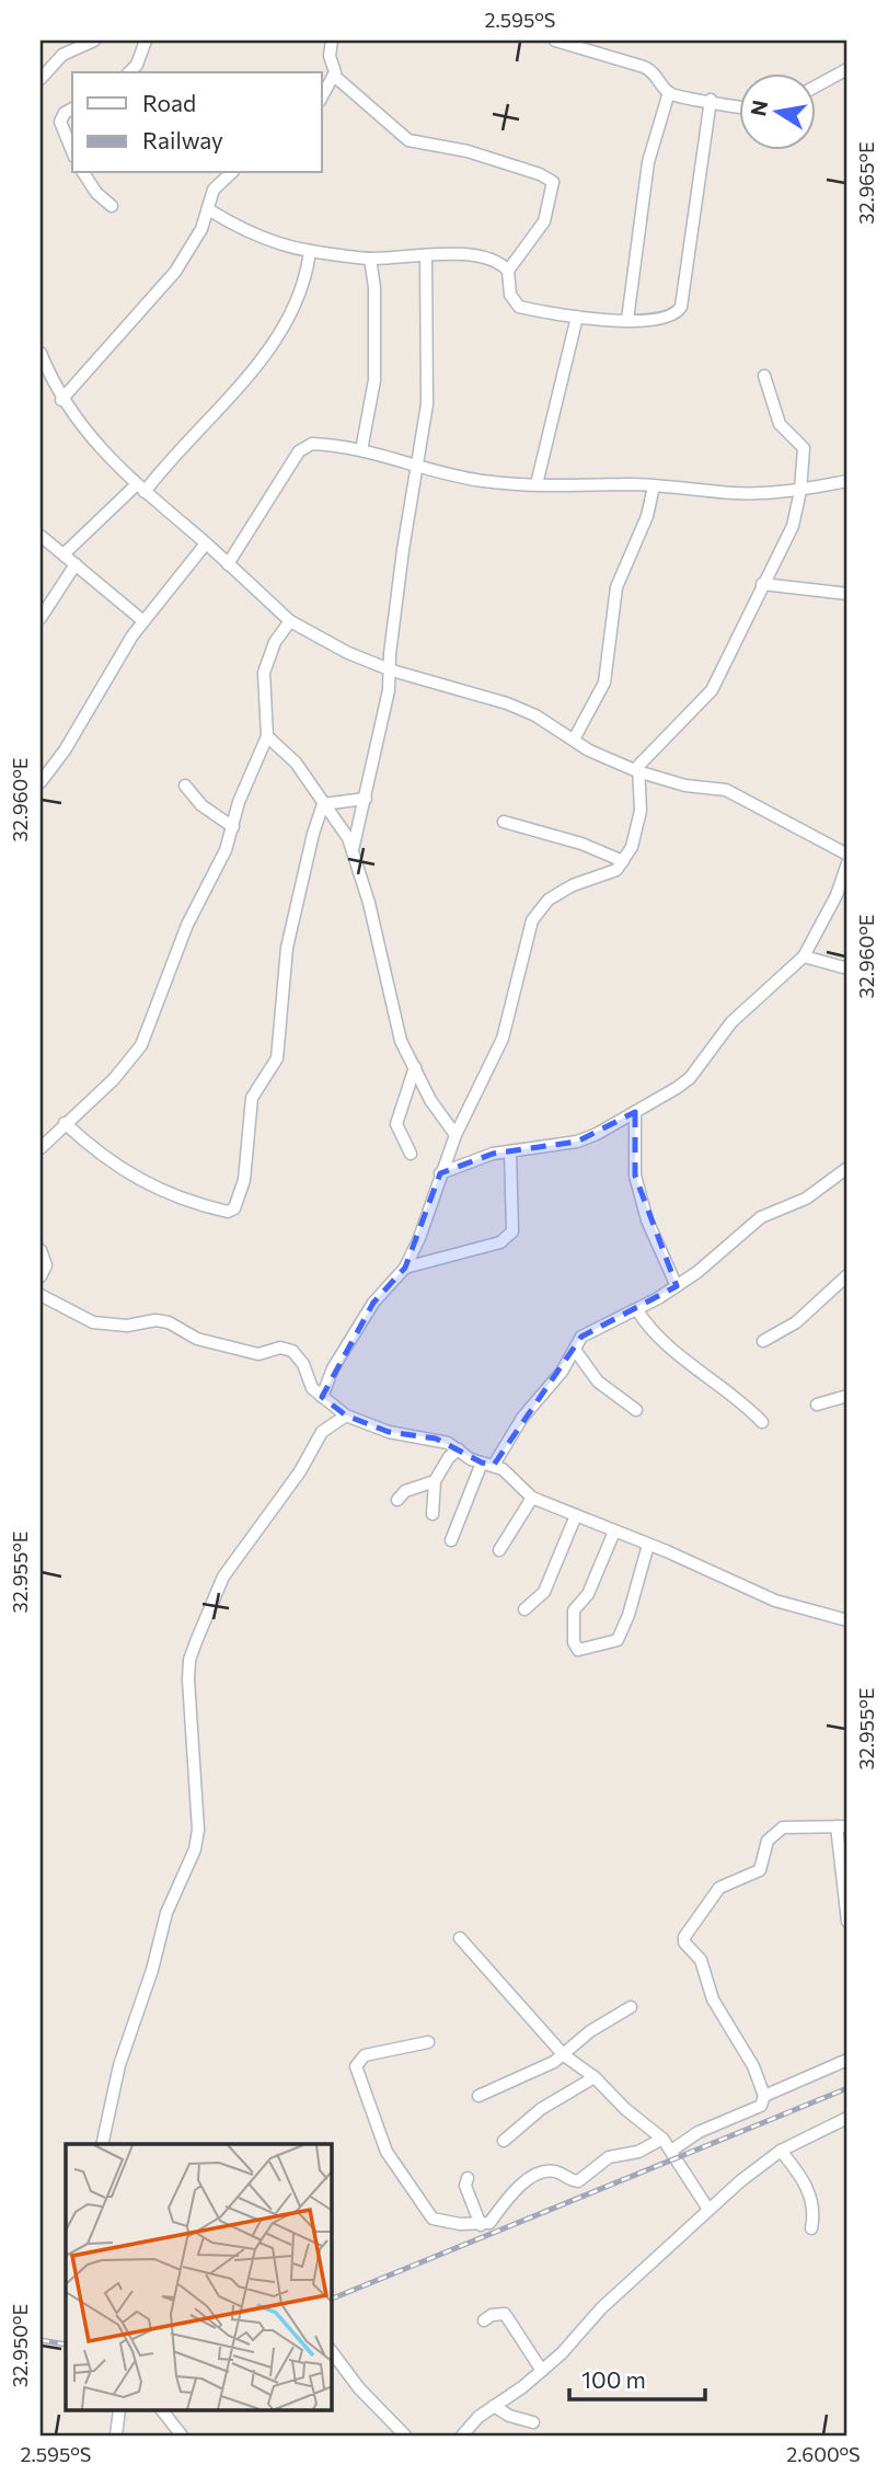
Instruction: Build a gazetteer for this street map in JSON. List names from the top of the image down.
{
  "legend": ["Road", "Railway"],
  "scale_bar": "100 m",
  "north": "left",
  "coordinates": [
    "2.595°S",
    "32.965°E",
    "32.960°E",
    "32.955°E",
    "32.950°E",
    "2.600°S"
  ]
}
